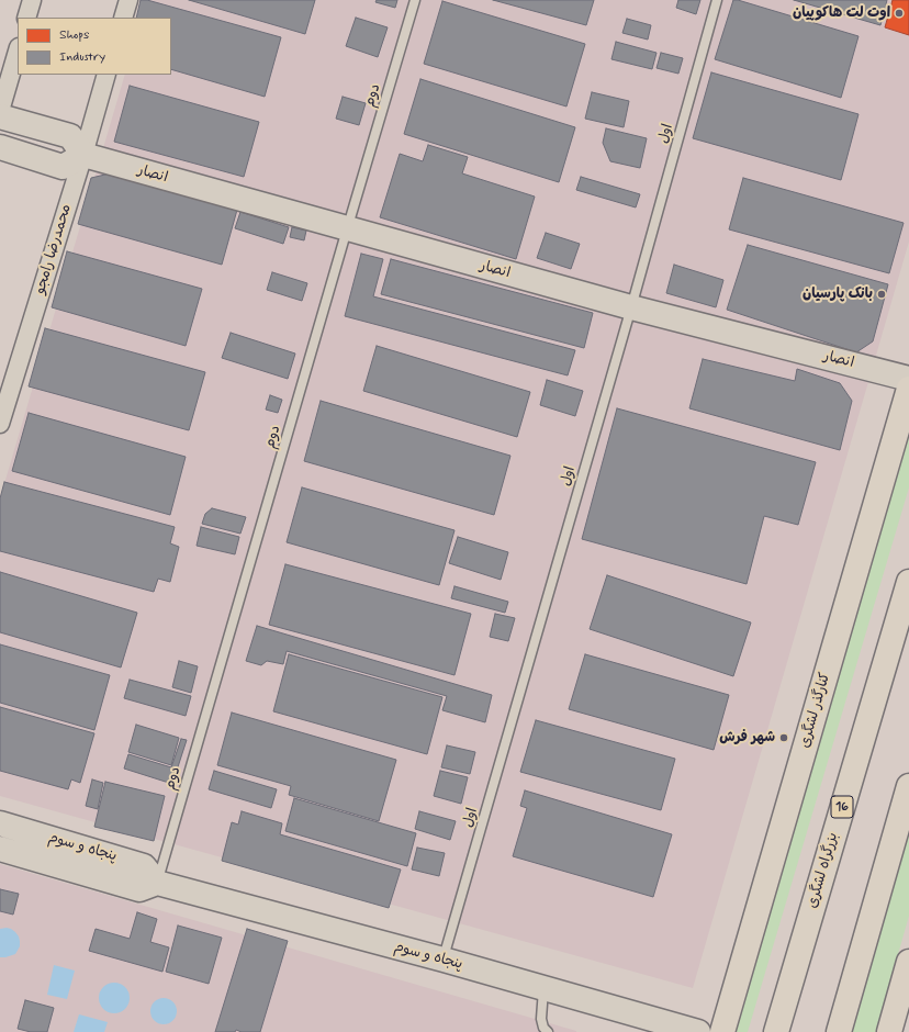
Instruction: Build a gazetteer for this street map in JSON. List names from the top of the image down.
{
  "streets": {
    "main road": ["کنارگذر لشگری", "16", "بزرگراه لشگری"],
    "street": ["انصار", "محمدرضا رامجو", "پنجاه و سوم"],
    "lane": ["دوم", "اول"]
  },
  "crossings": [
    ["دوم", "انصار"],
    ["دوم", "پنجاه و سوم"],
    ["اول", "انصار"],
    ["اول", "پنجاه و سوم"],
    ["انصار", "محمدرضا رامجو"]
  ],
  "places": ["اوت لت هاکوپیان", "بانک پارسیان", "شهر فرش"],
  "legend": ["Shops", "Industry"]
}
